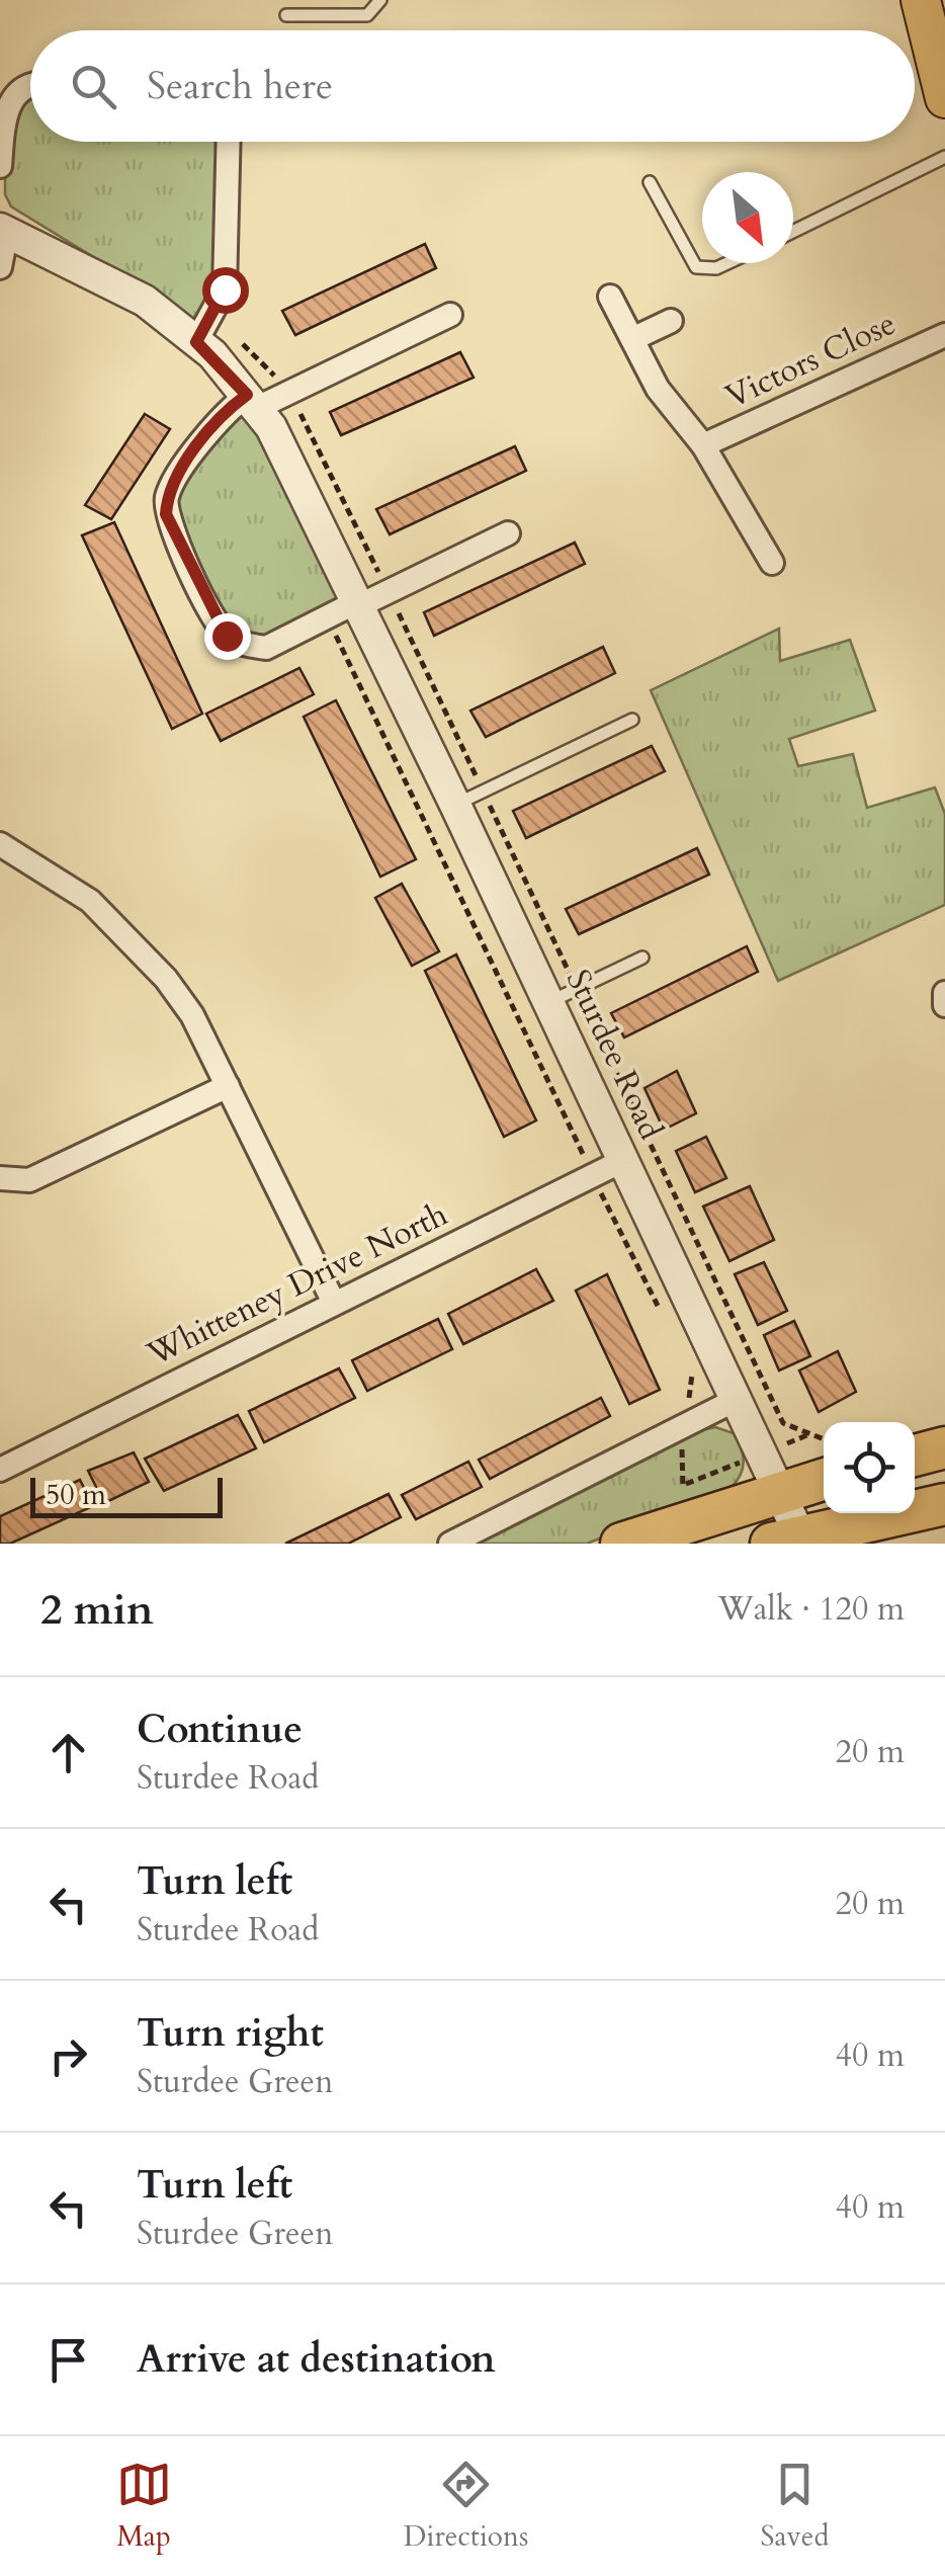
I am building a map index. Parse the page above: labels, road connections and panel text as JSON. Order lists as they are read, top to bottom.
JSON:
{
  "streets": {
    "street": ["Victors Close", "Sturdee Road", "Whitteney Drive North"]
  },
  "crossings": [
    ["Sturdee Road", "Whitteney Drive North"]
  ],
  "scale_bar": "50 m",
  "north": "bottom right",
  "page": {
    "search": "Search here",
    "scale": "50 m",
    "heading": ["2 min", "Walk · 120 m"],
    "list": [
      ["Continue", "Sturdee Road", "20 m"],
      ["Turn left", "Sturdee Road", "20 m"],
      ["Turn right", "Sturdee Green", "40 m"],
      ["Turn left", "Sturdee Green", "40 m"],
      "Arrive at destination"
    ],
    "nav": ["Map", "Directions", "Saved"]
  }
}
